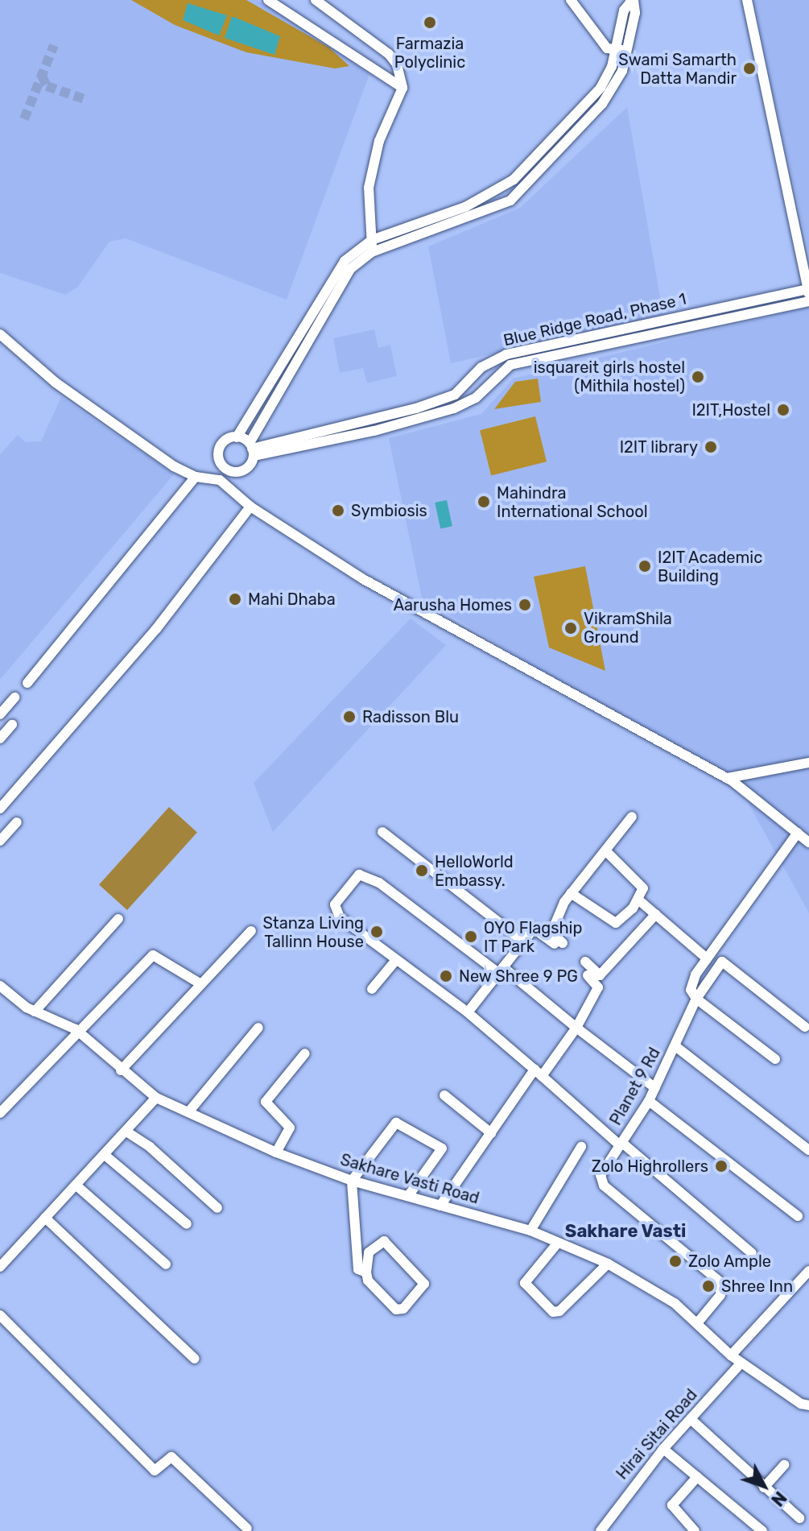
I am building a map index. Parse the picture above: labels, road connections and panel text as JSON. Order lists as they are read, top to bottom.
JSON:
{
  "streets": {
    "street": [
      "Blue Ridge Road, Phase 1",
      "Planet 9 Rd",
      "Sakhare Vasti Road",
      "Hirai Sitai Road"
    ]
  },
  "crossings": [
    ["Planet 9 Rd", "Sakhare Vasti Road"],
    ["Sakhare Vasti Road", "Hirai Sitai Road"]
  ],
  "districts": ["Sakhare Vasti"],
  "places": [
    "Farmazia Polyclinic",
    "Swami Samarth Datta Mandir",
    "isquareit girls hostel (Mithila hostel)",
    "I2IT,Hostel",
    "I2IT library",
    "Mahindra International School",
    "Symbiosis",
    "I2IT Academic Building",
    "Mahi Dhaba",
    "Aarusha Homes",
    "VikramShila Ground",
    "Radisson Blu",
    "HelloWorld Embassy.",
    "Stanza Living Tallinn House",
    "OYO Flagship IT Park",
    "New Shree 9 PG",
    "Zolo Highrollers",
    "Zolo Ample",
    "Shree Inn"
  ],
  "north": "bottom right"
}
